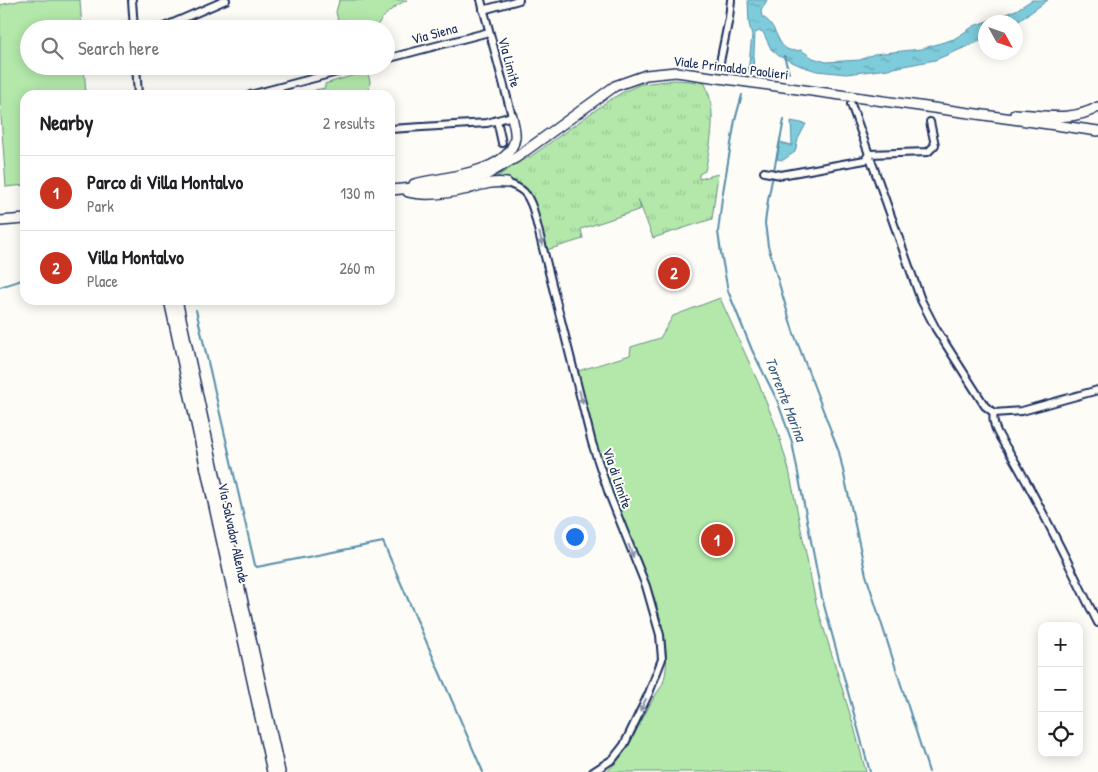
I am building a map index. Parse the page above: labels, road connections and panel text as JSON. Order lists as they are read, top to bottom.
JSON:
{
  "streets": {
    "main road": ["Viale Primaldo Paolieri", "Via Salvador Allende"],
    "street": ["Via Siena", "Via Limite", "Via di Limite"]
  },
  "crossings": [
    ["Via Siena", "Via Limite"]
  ],
  "one_way": ["Via di Limite"],
  "water": ["Torrente Marina"],
  "north": "bottom right",
  "page": {
    "search": "Search here",
    "heading": ["Nearby", "2 results"],
    "list": [
      {
        "mark": "1",
        "name": "Parco di Villa Montalvo",
        "note": "Park",
        "value": "130 m"
      },
      {
        "mark": "2",
        "name": "Villa Montalvo",
        "note": "Place",
        "value": "260 m"
      }
    ],
    "pins": ["2", "1"],
    "map_buttons": ["+", "−"]
  }
}
